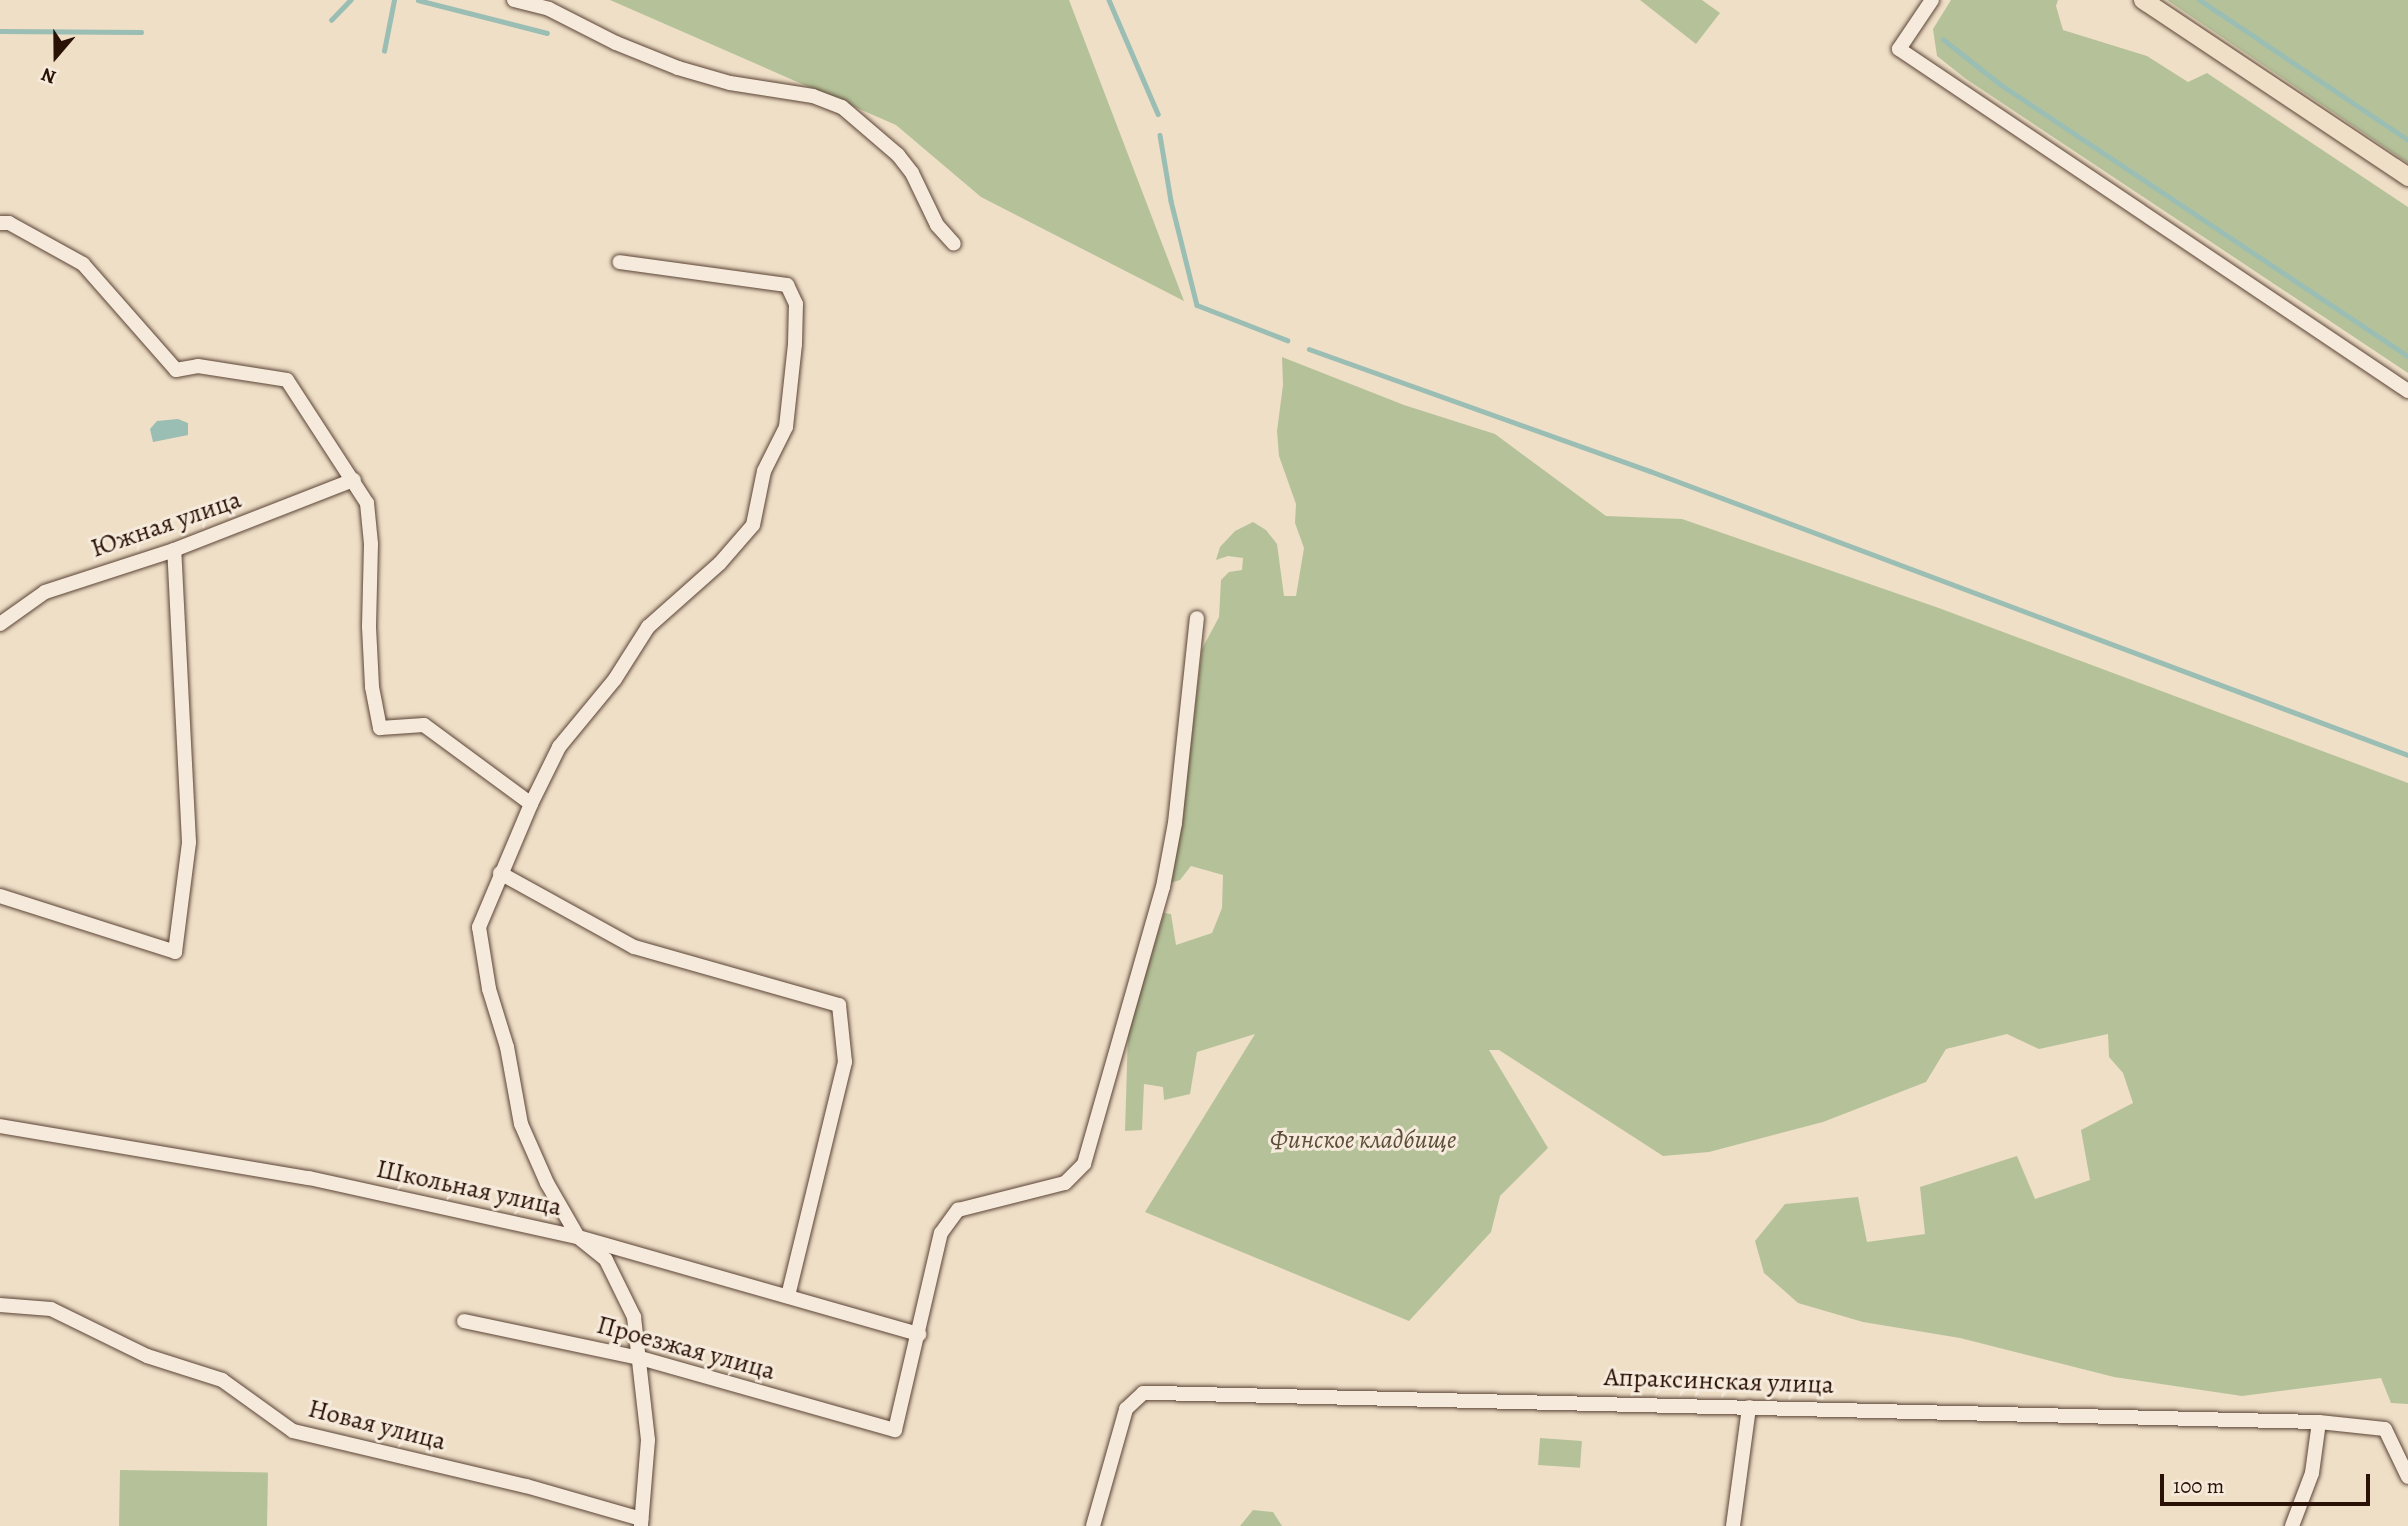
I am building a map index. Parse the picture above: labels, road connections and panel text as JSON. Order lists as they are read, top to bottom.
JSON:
{
  "streets": {
    "street": [
      "Южная улица",
      "Школьная улица",
      "Проезжая улица",
      "Апраксинская улица",
      "Новая улица"
    ]
  },
  "crossings": [
    ["Школьная улица", "Проезжая улица"]
  ],
  "parks": ["Финское кладбище"],
  "scale_bar": "100 m",
  "north": "bottom"
}
